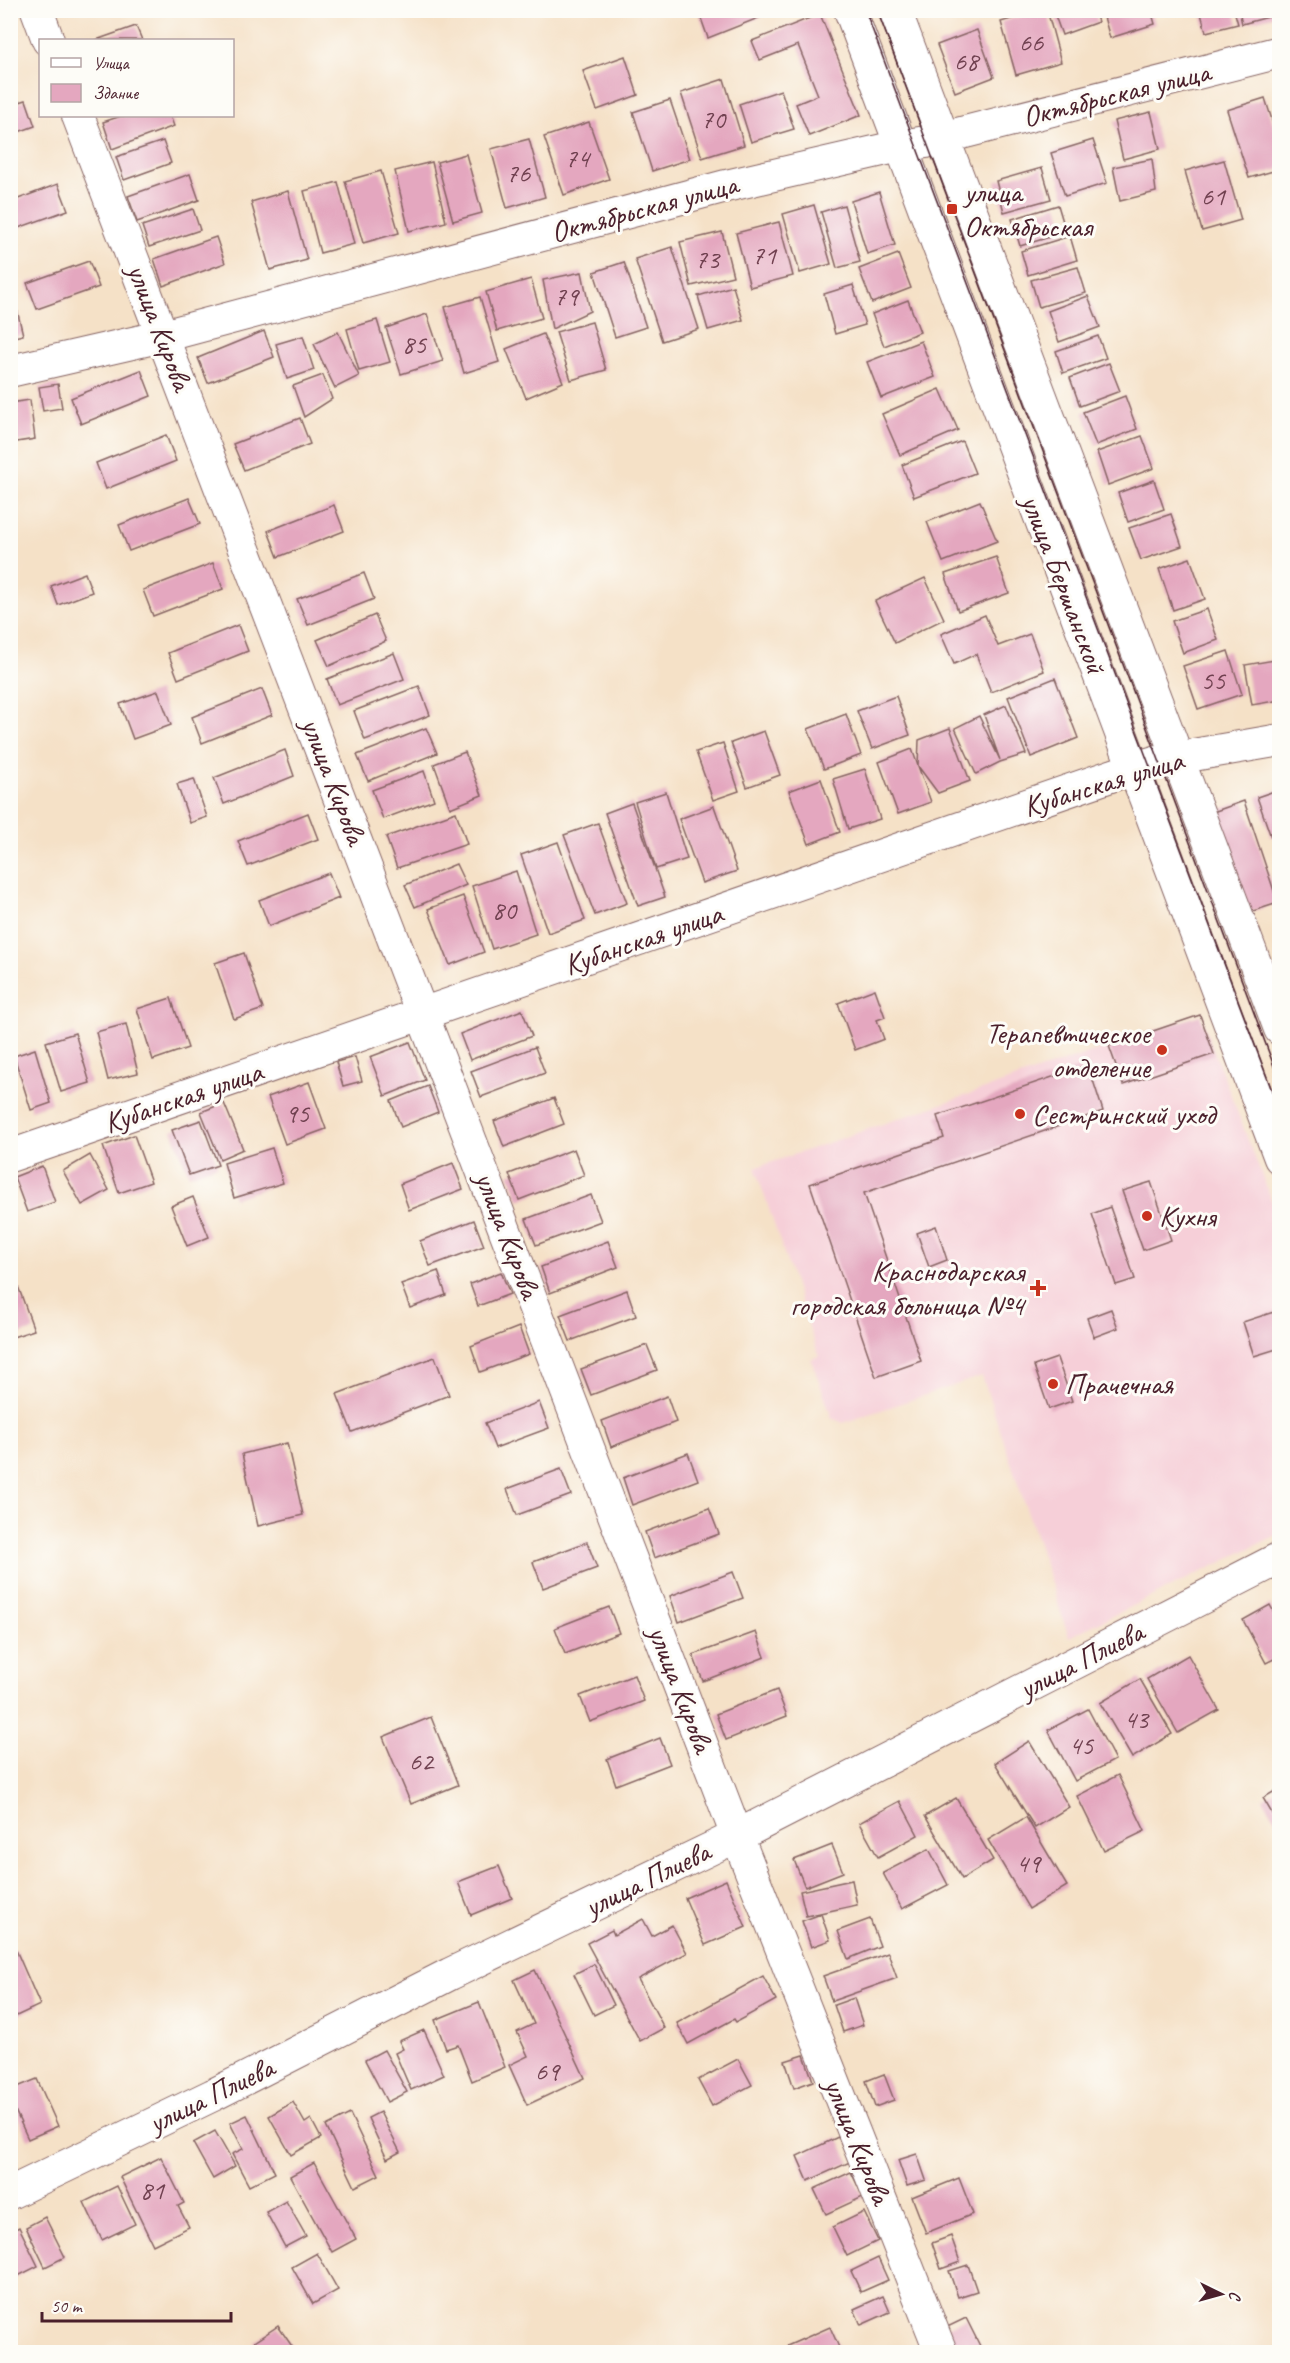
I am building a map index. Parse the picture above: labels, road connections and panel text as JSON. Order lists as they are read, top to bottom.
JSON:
{
  "streets": {
    "street": [
      "Октябрьская улица",
      "улица Кирова",
      "улица Бершанской",
      "Кубанская улица",
      "улица Плиева"
    ]
  },
  "crossings": [
    ["Октябрьская улица", "улица Кирова"],
    ["Октябрьская улица", "улица Бершанской"],
    ["улица Кирова", "Кубанская улица"],
    ["улица Кирова", "улица Плиева"],
    ["улица Бершанской", "Кубанская улица"]
  ],
  "places": {
    "transit": ["улица Октябрьская"],
    "other": [
      "Терапевтическое отделение",
      "Сестринский уход",
      "Кухня",
      "Прачечная"
    ],
    "health": ["Краснодарская городская больница №4"]
  },
  "house_numbers": [
    "66",
    "68",
    "70",
    "74",
    "76",
    "61",
    "71",
    "73",
    "79",
    "85",
    "55",
    "80",
    "95",
    "43",
    "45",
    "62",
    "49",
    "69",
    "81"
  ],
  "legend": ["Улица", "Здание"],
  "scale_bar": "50 m",
  "north": "right"
}
